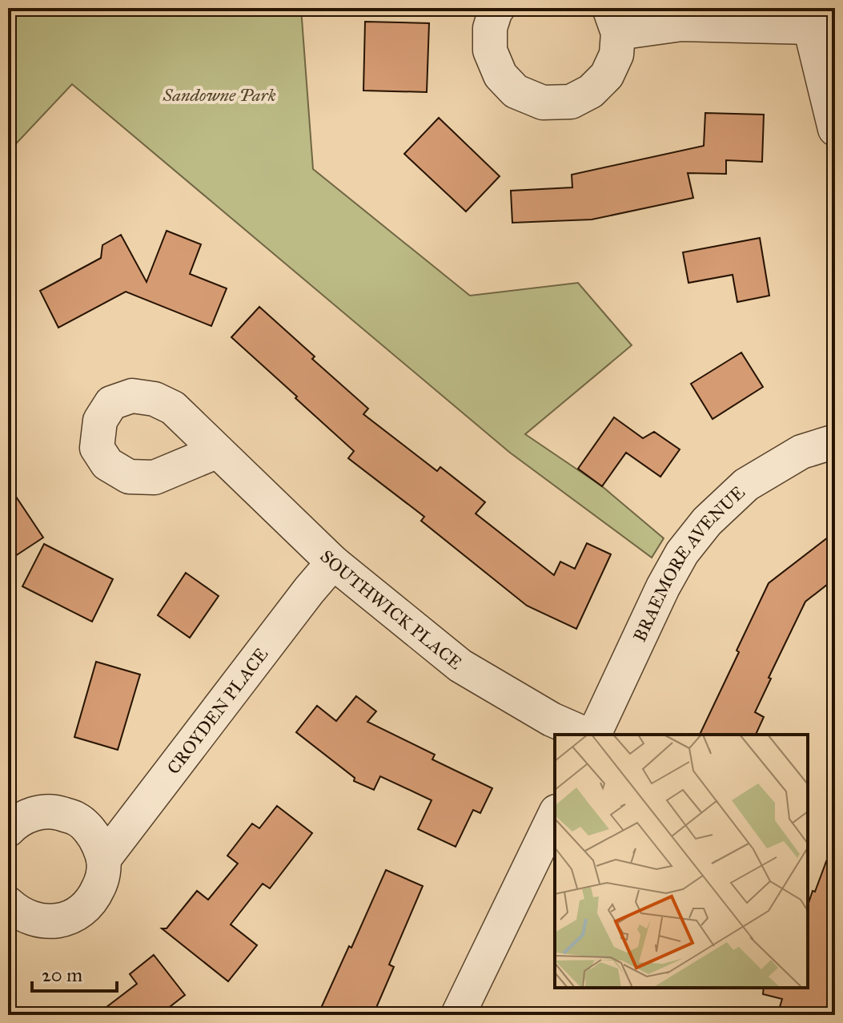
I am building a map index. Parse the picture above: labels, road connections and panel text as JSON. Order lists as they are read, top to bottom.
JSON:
{
  "streets": {
    "street": ["BRAEMORE AVENUE", "SOUTHWICK PLACE", "CROYDEN PLACE"]
  },
  "crossings": [
    ["SOUTHWICK PLACE", "CROYDEN PLACE"]
  ],
  "parks": ["Sandowne Park"],
  "scale_bar": "20 m"
}
